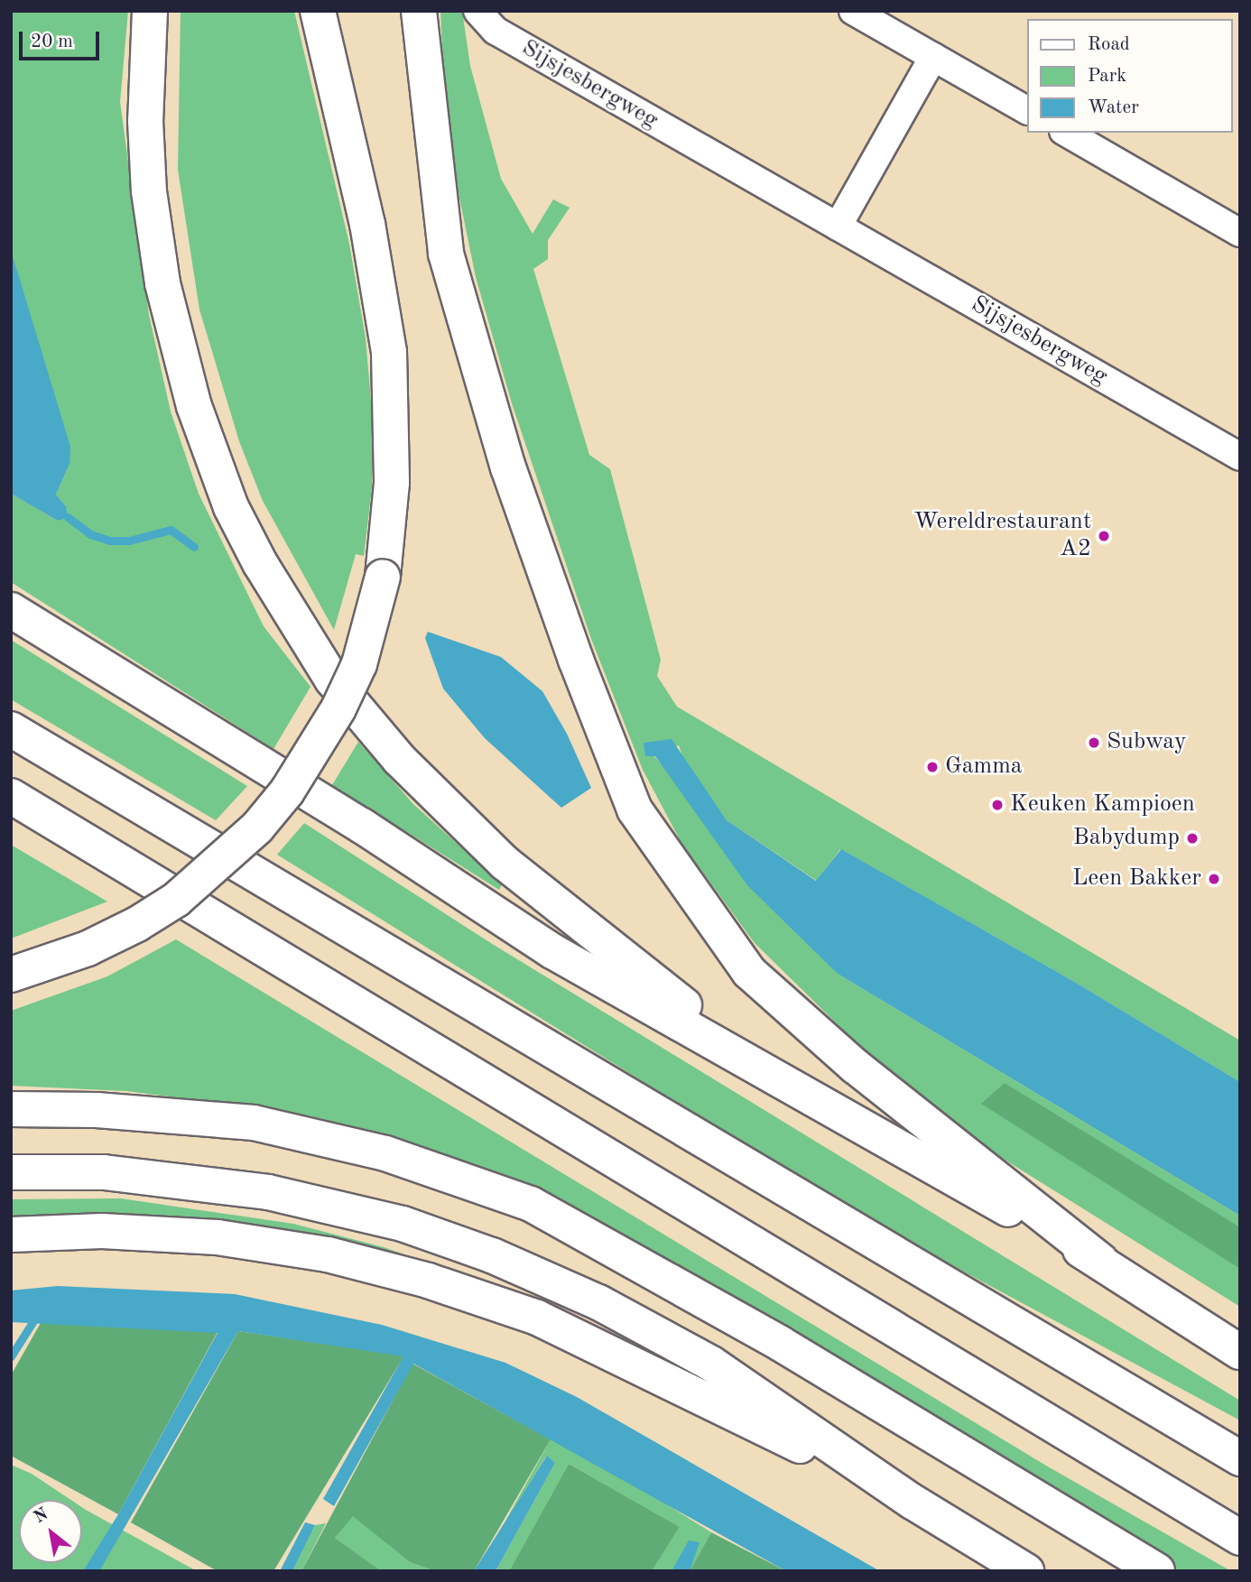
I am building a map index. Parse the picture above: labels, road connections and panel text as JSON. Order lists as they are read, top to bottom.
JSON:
{
  "streets": {
    "street": ["Sijsjesbergweg"]
  },
  "places": [
    "Wereldrestaurant A2",
    "Subway",
    "Gamma",
    "Keuken Kampioen",
    "Babydump",
    "Leen Bakker"
  ],
  "legend": ["Road", "Park", "Water"],
  "scale_bar": "20 m",
  "north": "top left"
}
